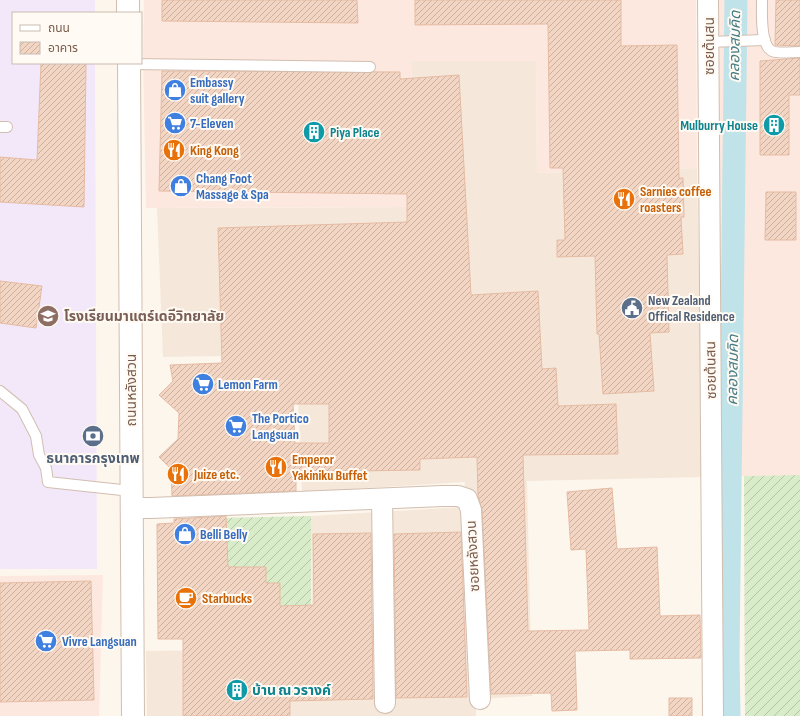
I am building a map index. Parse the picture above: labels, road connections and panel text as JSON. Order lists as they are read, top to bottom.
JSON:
{
  "streets": {
    "street": ["ซอยต้นสน", "ถนนหลังสวน", "ซอยหลังสวน"]
  },
  "crossings": [
    ["ถนนหลังสวน", "ซอยหลังสวน"]
  ],
  "water": ["คลองสมคิด"],
  "places": {
    "shop": ["Embassy suit gallery", "Chang Foot Massage & Spa", "Belli Belly"],
    "supermarket": [
      "7-Eleven",
      "Lemon Farm",
      "The Portico Langsuan",
      "Vivre Langsuan"
    ],
    "building": ["Mulburry House", "Piya Place", "บ้าน ณ วรางค์"],
    "restaurant": [
      "King Kong",
      "Sarnies coffee roasters",
      "Emperor Yakiniku Buffet",
      "Juize etc."
    ],
    "public building": ["New Zealand Offical Residence"],
    "school or university": ["โรงเรียนมาแตร์เดอีวิทยาลัย"],
    "bank": ["ธนาคารกรุงเทพ"],
    "cafe": ["Starbucks"]
  },
  "legend": ["ถนน", "อาคาร"]
}
